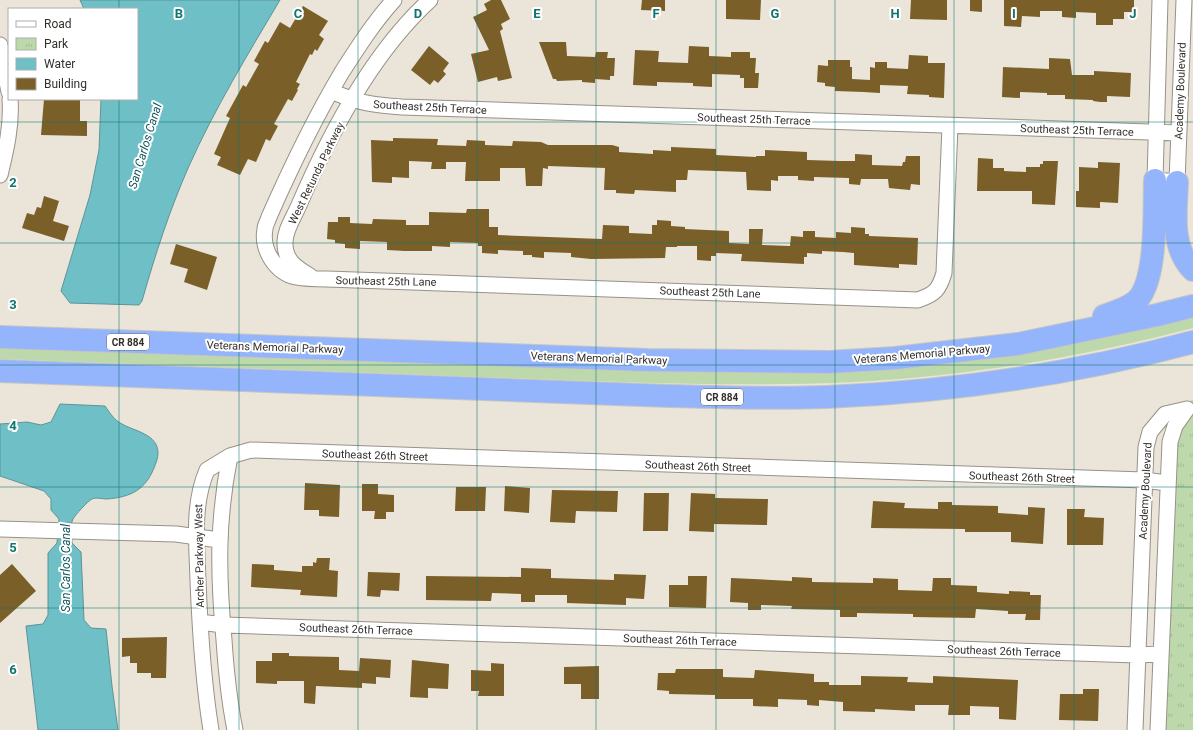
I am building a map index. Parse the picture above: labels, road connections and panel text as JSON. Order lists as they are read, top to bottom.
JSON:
{
  "streets": {
    "highway": ["CR 884", "Veterans Memorial Parkway"],
    "street": [
      "Academy Boulevard",
      "Southeast 25th Terrace",
      "West Retunda Parkway",
      "Southeast 25th Lane",
      "Southeast 26th Street",
      "Archer Parkway West",
      "Southeast 26th Terrace"
    ]
  },
  "crossings": [
    ["Academy Boulevard", "Southeast 25th Terrace"],
    ["Academy Boulevard", "Southeast 26th Street"],
    ["Academy Boulevard", "Southeast 26th Terrace"],
    ["Southeast 25th Terrace", "West Retunda Parkway"],
    ["Southeast 25th Terrace", "Southeast 25th Lane"],
    ["West Retunda Parkway", "Southeast 25th Lane"],
    ["Southeast 26th Street", "Archer Parkway West"],
    ["Archer Parkway West", "Southeast 26th Terrace"]
  ],
  "water": ["San Carlos Canal"],
  "legend": [
    "Road",
    "Park",
    "Water",
    "Building"
  ],
  "grid": {
    "columns": [
      "B",
      "C",
      "D",
      "E",
      "F",
      "G",
      "H",
      "I",
      "J"
    ],
    "rows": [
      "2",
      "3",
      "4",
      "5",
      "6"
    ]
  }
}
